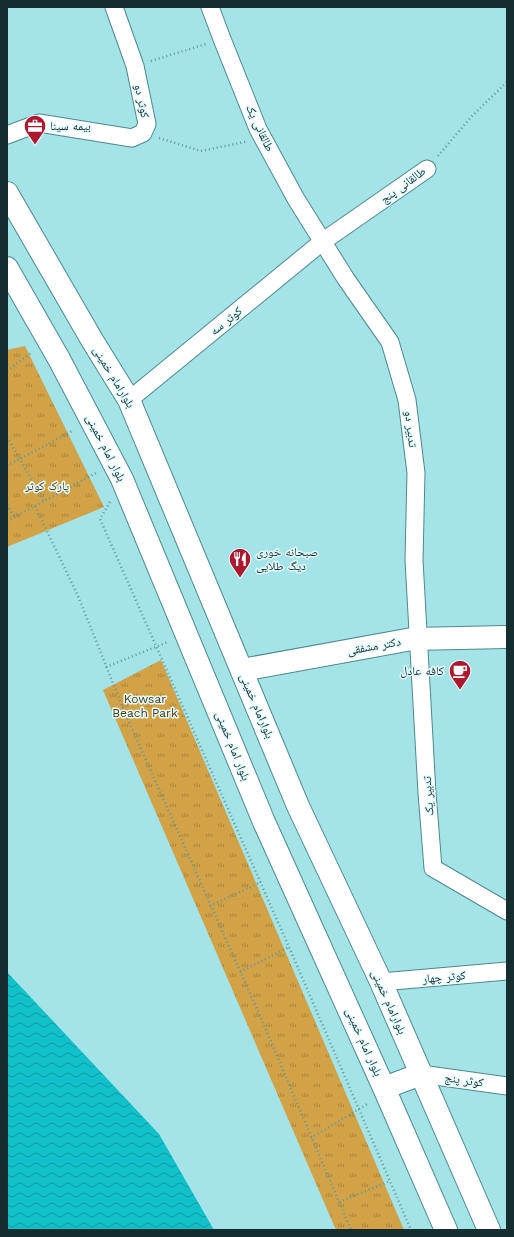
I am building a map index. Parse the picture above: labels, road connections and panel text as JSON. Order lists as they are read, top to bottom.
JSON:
{
  "streets": {
    "main road": ["بلوارامام خمینی", "بلوار امام خمینی", "دکتر مشفقی"],
    "street": [
      "کوثر دو",
      "طالقانی یک",
      "طالقانی پنج",
      "کوثر سه",
      "تدبیر دو",
      "تدبیر یک",
      "کوثر چهار",
      "کوثر پنج"
    ]
  },
  "crossings": [
    ["طالقانی یک", "طالقانی پنج"],
    ["طالقانی یک", "کوثر سه"],
    ["طالقانی یک", "تدبیر دو"],
    ["طالقانی پنج", "کوثر سه"],
    ["طالقانی پنج", "تدبیر دو"],
    ["کوثر سه", "بلوارامام خمینی"],
    ["کوثر سه", "تدبیر دو"],
    ["بلوارامام خمینی", "دکتر مشفقی"],
    ["بلوارامام خمینی", "کوثر چهار"],
    ["بلوارامام خمینی", "کوثر پنج"],
    ["تدبیر دو", "دکتر مشفقی"],
    ["تدبیر دو", "تدبیر یک"],
    ["دکتر مشفقی", "تدبیر یک"]
  ],
  "parks": ["پارک کوثر", "Kowsar Beach Park"],
  "places": {
    "office": ["بیمه سینا"],
    "restaurant": ["صبحانه خوری دیگ طلایی"],
    "cafe": ["کافه عادل"]
  }
}
